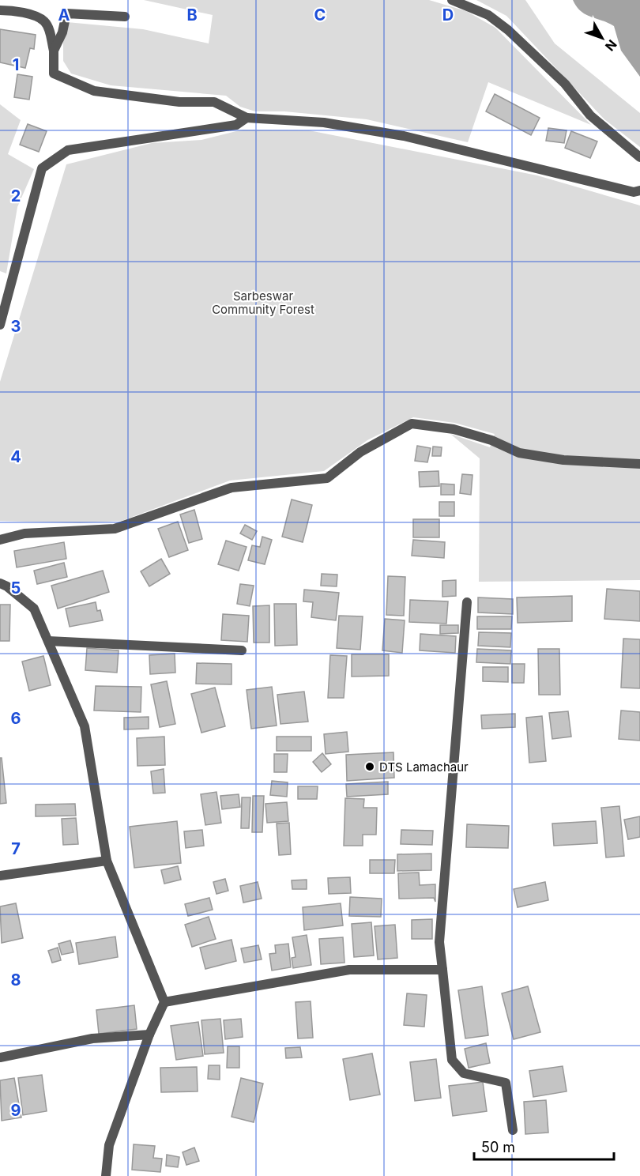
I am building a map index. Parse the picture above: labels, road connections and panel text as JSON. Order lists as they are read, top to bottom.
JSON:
{
  "parks": ["Sarbeswar Community Forest"],
  "places": ["DTS Lamachaur"],
  "scale_bar": "50 m",
  "north": "bottom right",
  "grid": {
    "columns": [
      "A",
      "B",
      "C",
      "D"
    ],
    "rows": [
      "1",
      "2",
      "3",
      "4",
      "5",
      "6",
      "7",
      "8",
      "9"
    ]
  }
}
